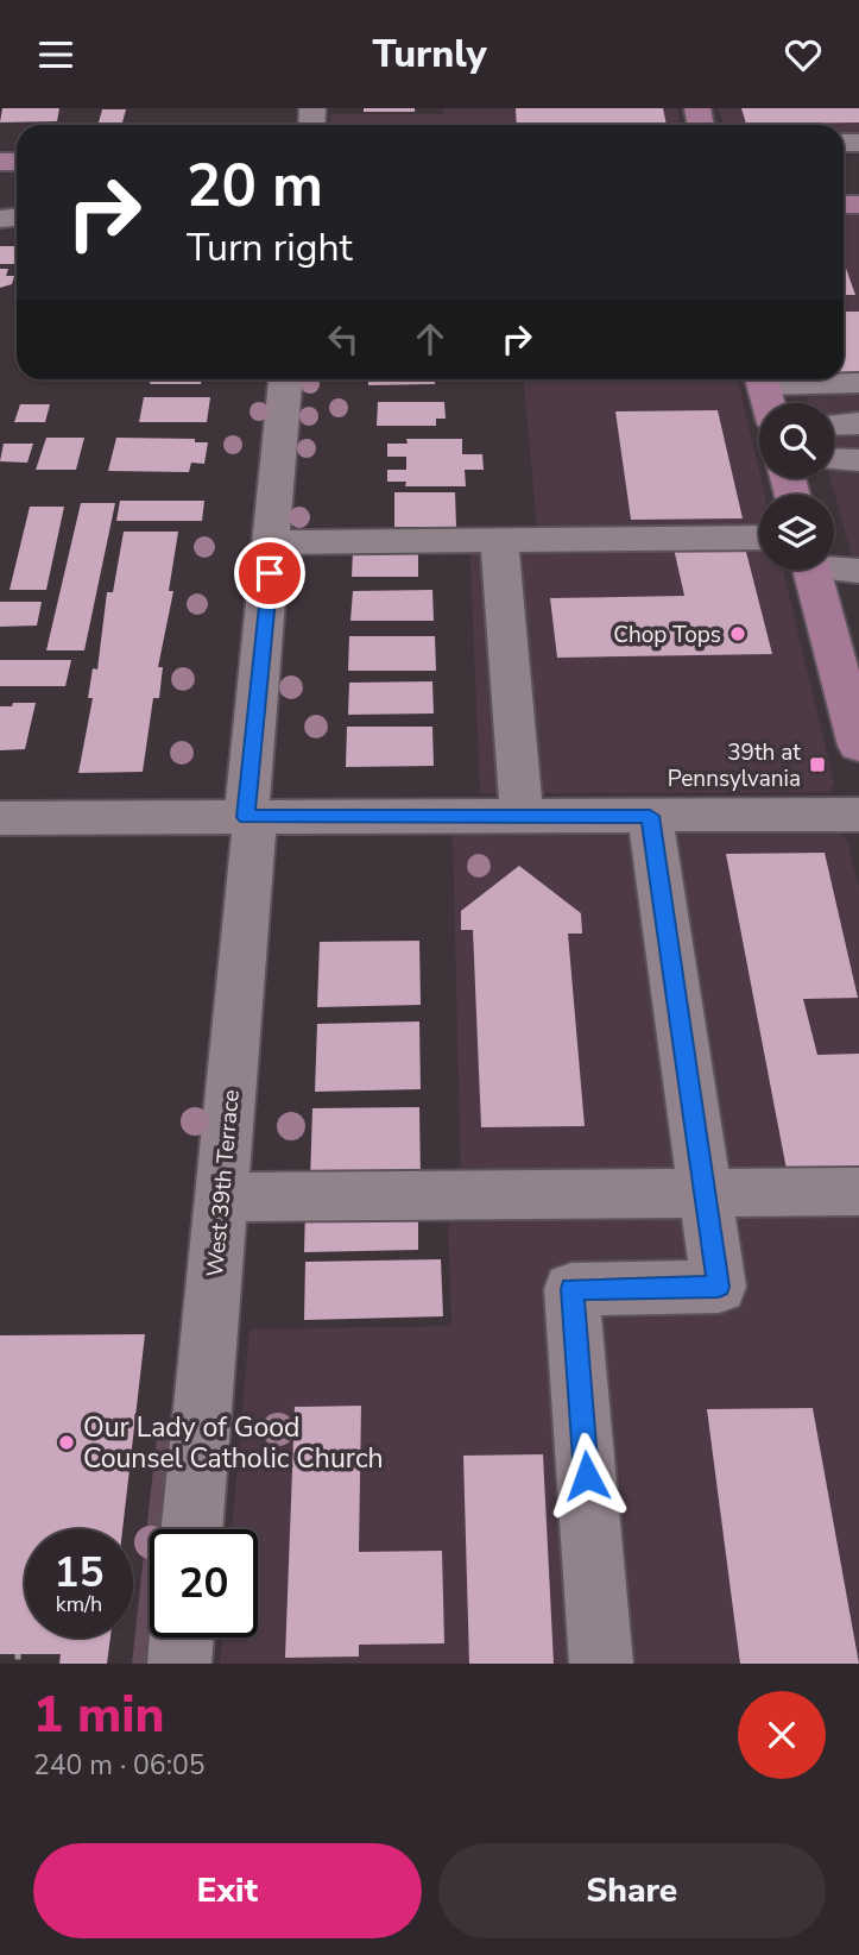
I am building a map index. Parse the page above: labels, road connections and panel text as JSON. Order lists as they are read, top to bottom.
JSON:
{
  "streets": {
    "street": ["West 39th Terrace"]
  },
  "places": {
    "other": ["Chop Tops", "Our Lady of Good Counsel Catholic Church"],
    "transit": ["39th at Pennsylvania"]
  },
  "page": {
    "header": "Turnly",
    "turn": ["20 m", "Turn right"],
    "speed": "15 km/h",
    "limit": "20",
    "heading": ["1 min", "240 m · 06:05"],
    "buttons": ["Exit", "Share"]
  }
}
